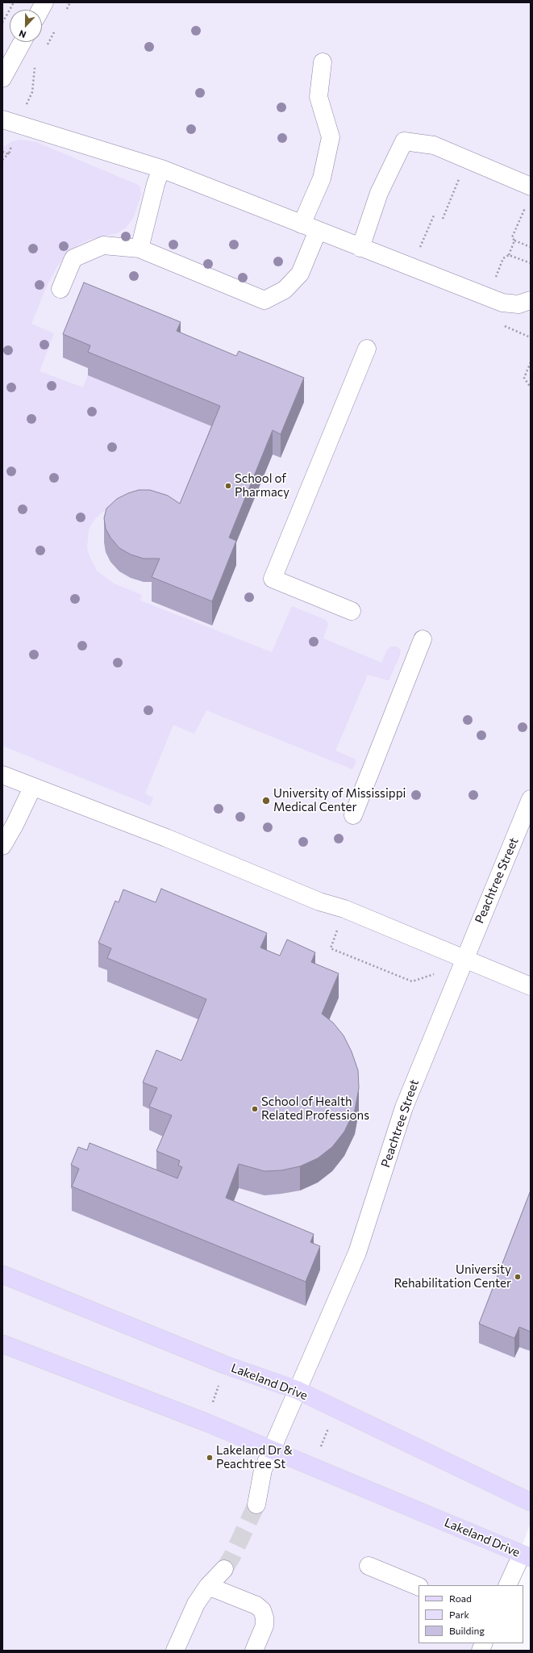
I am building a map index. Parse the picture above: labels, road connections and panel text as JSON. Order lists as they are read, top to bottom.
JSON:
{
  "streets": {
    "main road": ["Lakeland Drive"],
    "street": ["Peachtree Street"]
  },
  "crossings": [
    ["Peachtree Street", "Lakeland Drive"]
  ],
  "places": [
    "School of Pharmacy",
    "University of Mississippi Medical Center",
    "School of Health Related Professions",
    "University Rehabilitation Center",
    "Lakeland Dr & Peachtree St"
  ],
  "legend": ["Road", "Park", "Building"],
  "north": "bottom"
}
